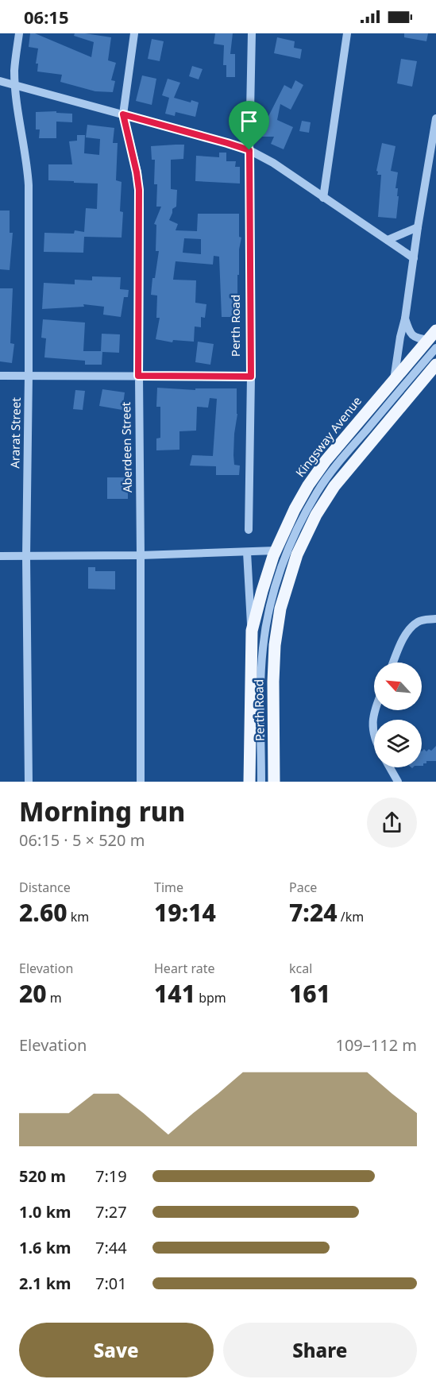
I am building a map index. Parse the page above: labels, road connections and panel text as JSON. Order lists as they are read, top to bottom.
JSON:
{
  "streets": {
    "main road": ["Perth Road", "Kingsway Avenue"],
    "street": ["Ararat Street", "Aberdeen Street"]
  },
  "crossings": [
    ["Perth Road", "Kingsway Avenue"]
  ],
  "north": "top left",
  "page": {
    "status": "06:15",
    "heading": ["Morning run", "06:15 · 5 × 520 m"],
    "stats": [
      ["Distance", "2.60 km"],
      ["Time", "19:14"],
      ["Pace", "7:24 /km"],
      ["Elevation", "20 m"],
      ["Heart rate", "141 bpm"],
      ["kcal", "161"]
    ],
    "chart": ["Elevation", "109–112 m"],
    "list": [
      {
        "name": "520 m",
        "note": "7:19"
      },
      {
        "name": "1.0 km",
        "note": "7:27"
      },
      {
        "name": "1.6 km",
        "note": "7:44"
      },
      {
        "name": "2.1 km",
        "note": "7:01"
      }
    ],
    "buttons": ["Save", "Share"]
  }
}
